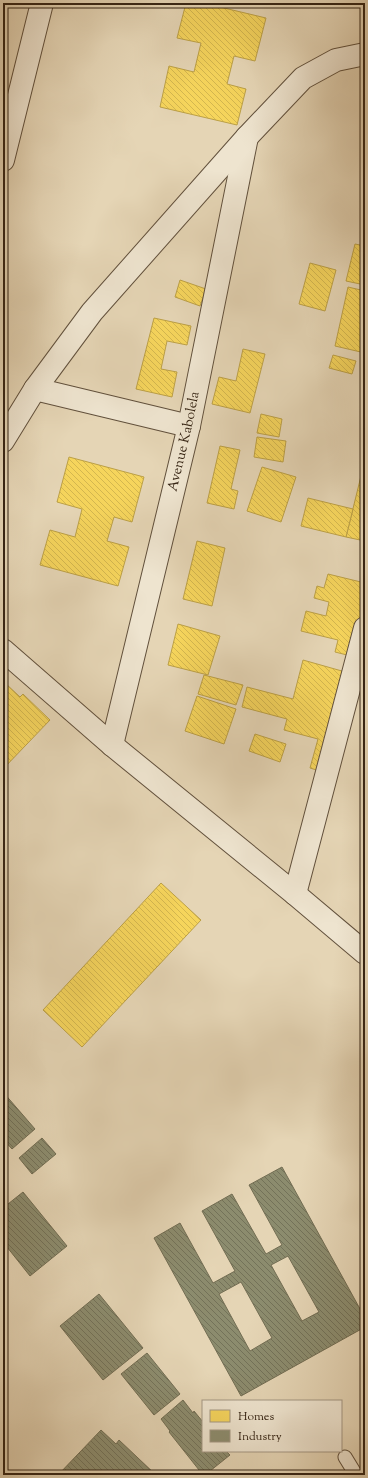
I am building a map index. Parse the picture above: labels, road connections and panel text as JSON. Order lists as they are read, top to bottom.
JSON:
{
  "streets": {
    "street": ["Avenue Kabolela"]
  },
  "legend": ["Homes", "Industry"]
}
